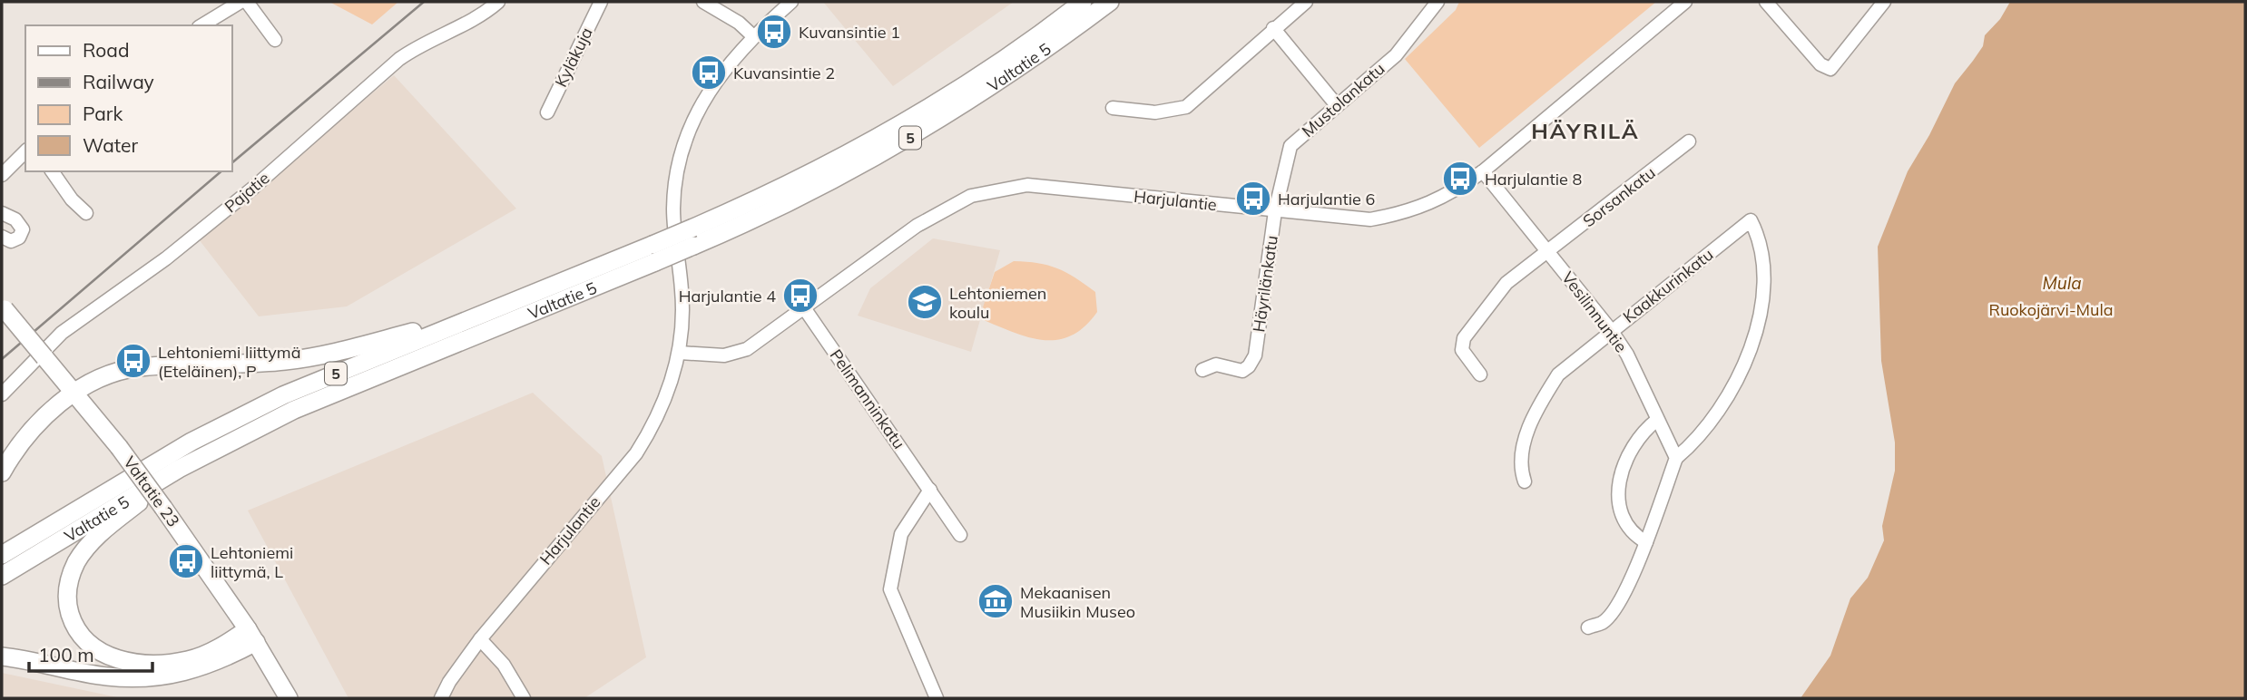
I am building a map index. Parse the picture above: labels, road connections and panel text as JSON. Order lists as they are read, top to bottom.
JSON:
{
  "streets": {
    "highway": ["Valtatie 5", "5", "Valtatie 23"],
    "street": [
      "Kyläkuja",
      "Mustolankatu",
      "Pajatie",
      "Sorsankatu",
      "Harjulantie",
      "Häyrilänkatu",
      "Kaakkurinkatu",
      "Vesilinnuntie",
      "Pelimanninkatu"
    ]
  },
  "crossings": [
    ["Mustolankatu", "Harjulantie"],
    ["Mustolankatu", "Häyrilänkatu"],
    ["Sorsankatu", "Vesilinnuntie"],
    ["Harjulantie", "Häyrilänkatu"],
    ["Harjulantie", "Vesilinnuntie"],
    ["Harjulantie", "Pelimanninkatu"],
    ["Kaakkurinkatu", "Vesilinnuntie"]
  ],
  "districts": ["HÄYRILÄ"],
  "water": ["Mula"],
  "parks": ["Ruokojärvi-Mula"],
  "places": {
    "bus stop": [
      "Kuvansintie 1",
      "Kuvansintie 2",
      "Harjulantie 8",
      "Harjulantie 6",
      "Harjulantie 4",
      "Lehtoniemi liittymä (Eteläinen), P",
      "Lehtoniemi liittymä, L"
    ],
    "school or university": ["Lehtoniemen koulu"],
    "museum": ["Mekaanisen Musiikin Museo"]
  },
  "legend": [
    "Road",
    "Railway",
    "Park",
    "Water"
  ],
  "scale_bar": "100 m"
}
